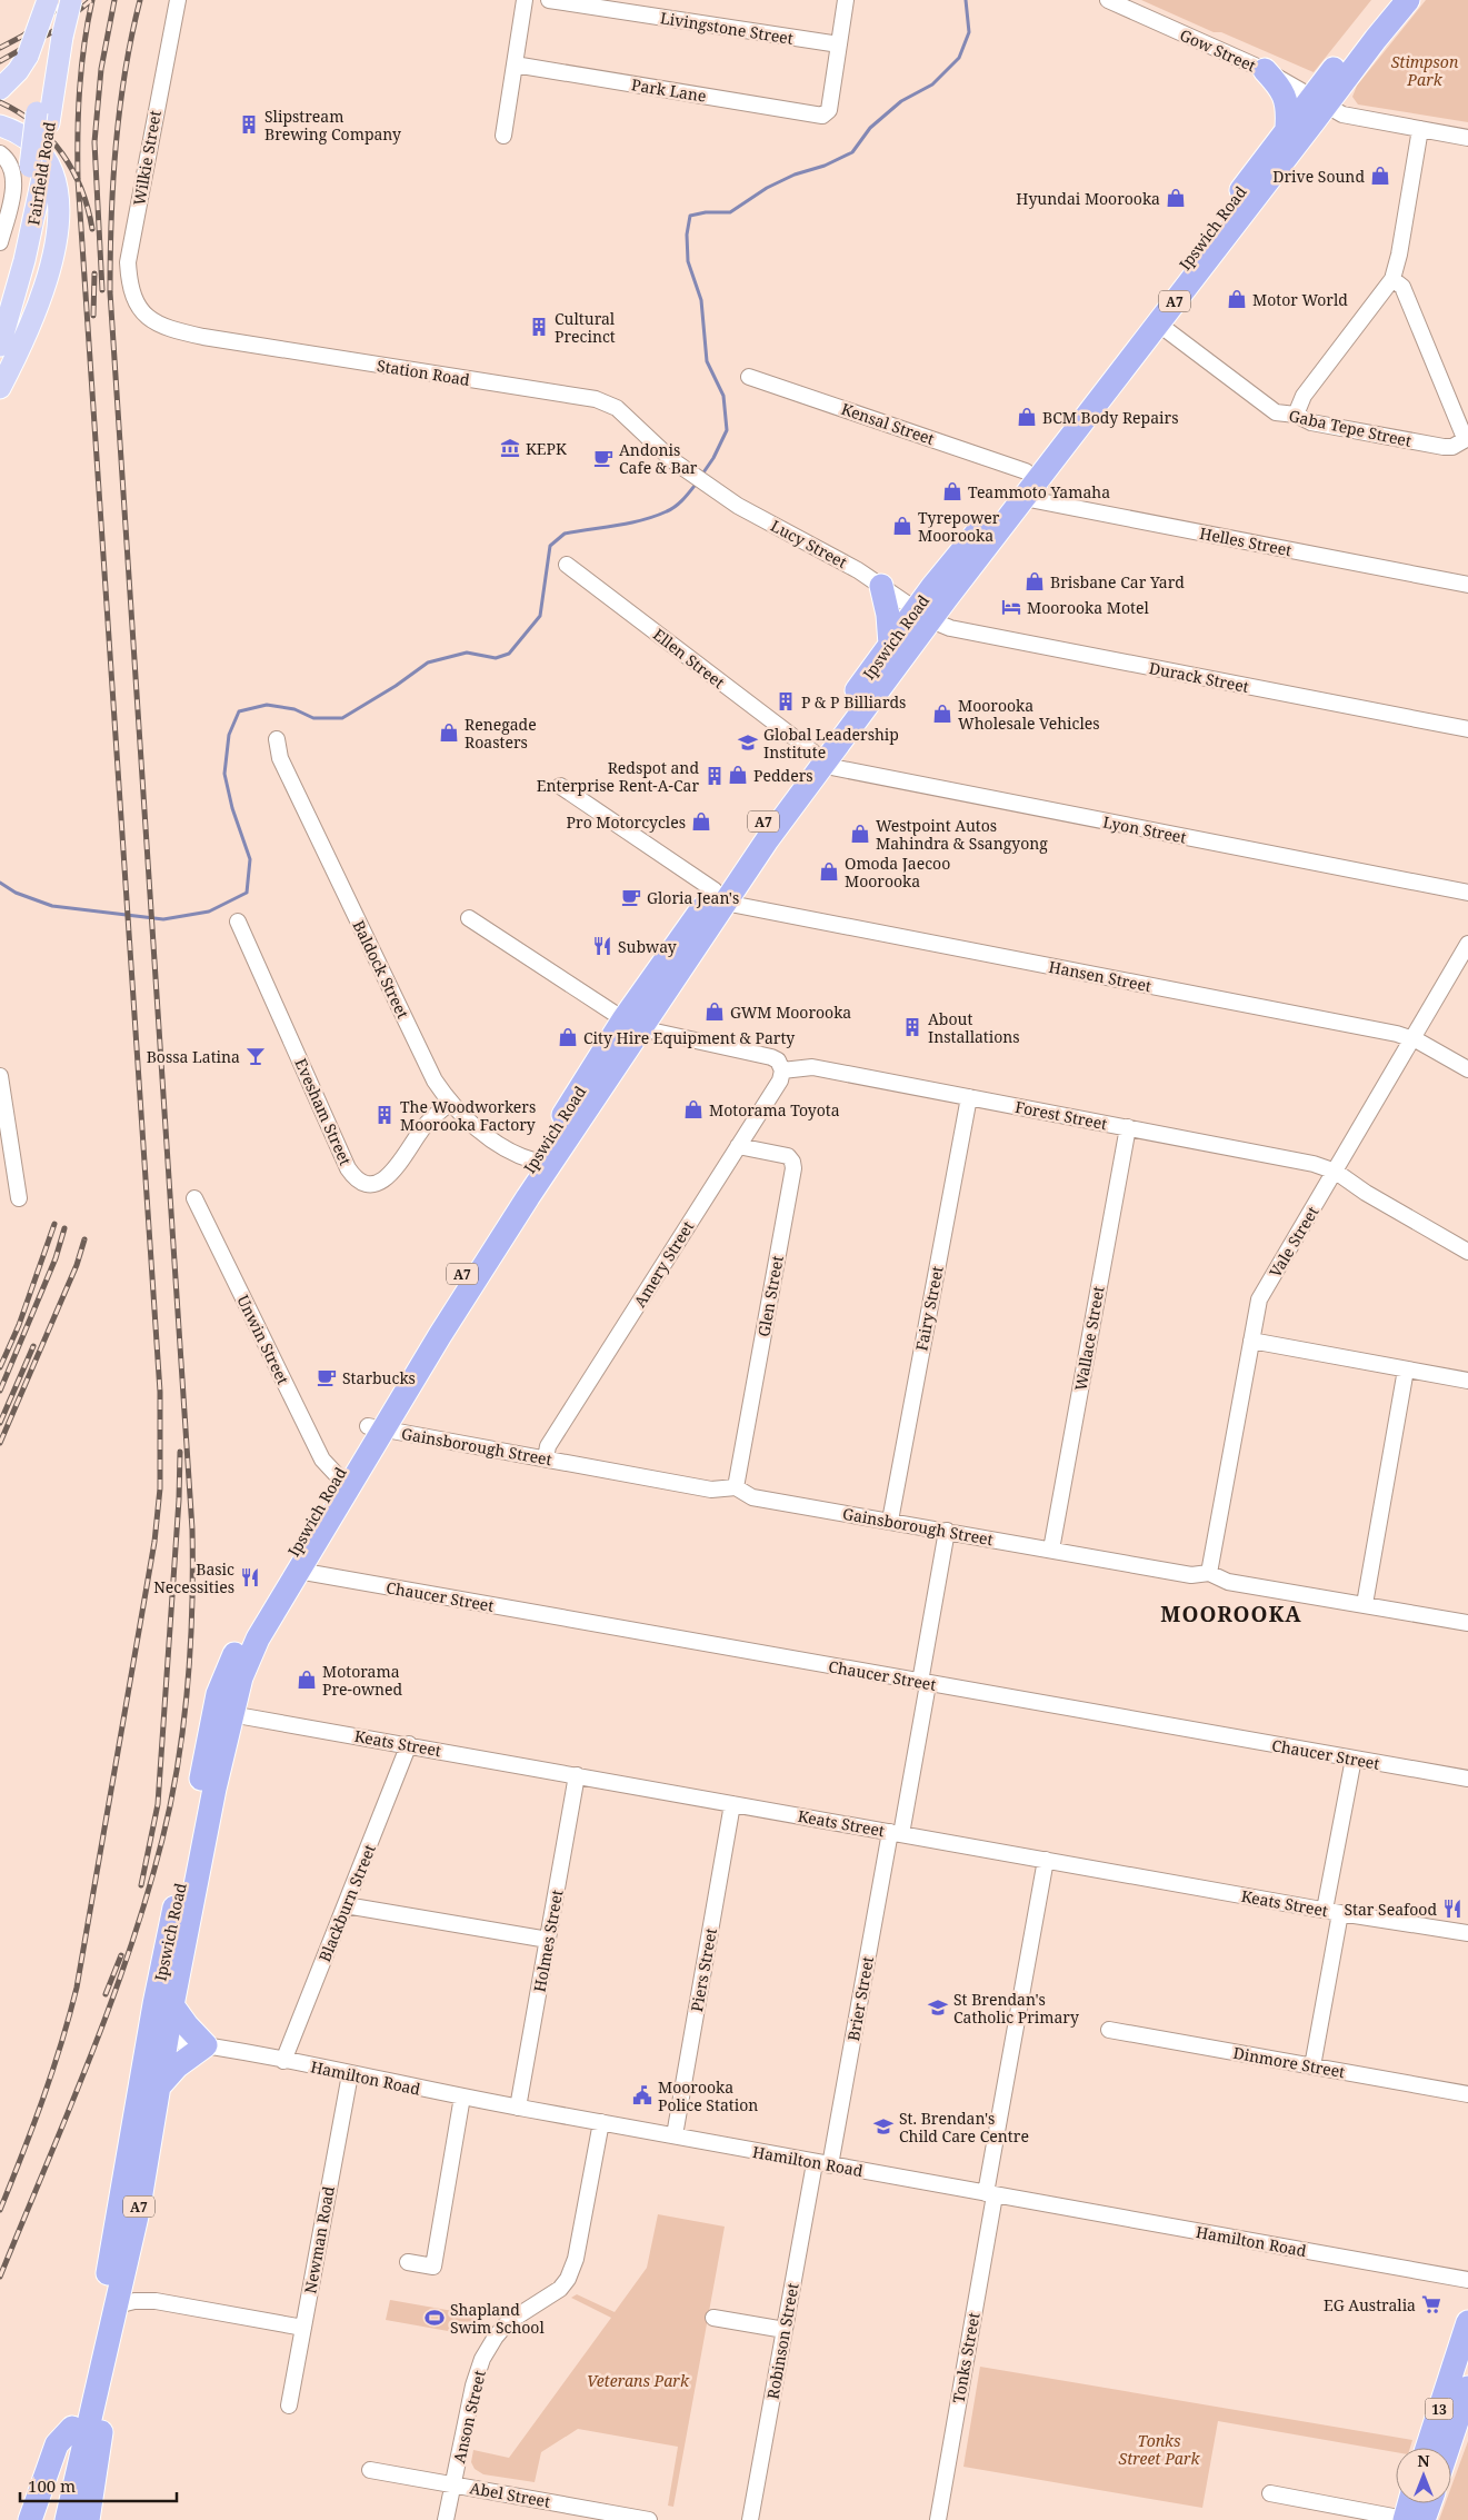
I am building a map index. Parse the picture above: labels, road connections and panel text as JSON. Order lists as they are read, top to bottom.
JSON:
{
  "streets": {
    "highway": ["Ipswich Road", "A7", "13"],
    "main road": ["Fairfield Road"],
    "street": [
      "Livingstone Street",
      "Gow Street",
      "Park Lane",
      "Wilkie Street",
      "Station Road",
      "Kensal Street",
      "Gaba Tepe Street",
      "Helles Street",
      "Lucy Street",
      "Ellen Street",
      "Durack Street",
      "Lyon Street",
      "Baldock Street",
      "Hansen Street",
      "Evesham Street",
      "Forest Street",
      "Vale Street",
      "Amery Street",
      "Glen Street",
      "Fairy Street",
      "Wallace Street",
      "Unwin Street",
      "Gainsborough Street",
      "Chaucer Street",
      "Keats Street",
      "Blackburn Street",
      "Holmes Street",
      "Piers Street",
      "Brier Street",
      "Dinmore Street",
      "Hamilton Road",
      "Newman Road",
      "Robinson Street",
      "Tonks Street",
      "Anson Street",
      "Abel Street"
    ]
  },
  "crossings": [
    ["Livingstone Street", "Park Lane"],
    ["Gow Street", "Ipswich Road"],
    ["Wilkie Street", "Station Road"],
    ["Ipswich Road", "A7"],
    ["Ipswich Road", "Kensal Street"],
    ["Ipswich Road", "Gaba Tepe Street"],
    ["Ipswich Road", "Helles Street"],
    ["Ipswich Road", "Lucy Street"],
    ["Ipswich Road", "Ellen Street"],
    ["Ipswich Road", "Durack Street"],
    ["Ipswich Road", "Lyon Street"],
    ["Ipswich Road", "Baldock Street"],
    ["Ipswich Road", "Hansen Street"],
    ["Ipswich Road", "Unwin Street"],
    ["Ipswich Road", "Gainsborough Street"],
    ["Ipswich Road", "Chaucer Street"],
    ["Ipswich Road", "Keats Street"],
    ["Ipswich Road", "Hamilton Road"],
    ["Station Road", "Lucy Street"],
    ["Lucy Street", "Durack Street"],
    ["Ellen Street", "Lyon Street"],
    ["Baldock Street", "Evesham Street"],
    ["Hansen Street", "Vale Street"],
    ["Forest Street", "Vale Street"],
    ["Forest Street", "Amery Street"],
    ["Forest Street", "Fairy Street"],
    ["Forest Street", "Wallace Street"],
    ["Vale Street", "Gainsborough Street"],
    ["Amery Street", "Glen Street"],
    ["Amery Street", "Gainsborough Street"],
    ["Glen Street", "Gainsborough Street"],
    ["Fairy Street", "Gainsborough Street"],
    ["Wallace Street", "Gainsborough Street"],
    ["Gainsborough Street", "Brier Street"],
    ["Chaucer Street", "Brier Street"],
    ["Keats Street", "Blackburn Street"],
    ["Keats Street", "Holmes Street"],
    ["Keats Street", "Piers Street"],
    ["Keats Street", "Brier Street"],
    ["Keats Street", "Tonks Street"],
    ["Blackburn Street", "Hamilton Road"],
    ["Holmes Street", "Hamilton Road"],
    ["Piers Street", "Hamilton Road"],
    ["Brier Street", "Hamilton Road"],
    ["Brier Street", "Robinson Street"],
    ["Hamilton Road", "Newman Road"],
    ["Hamilton Road", "Robinson Street"],
    ["Hamilton Road", "Tonks Street"],
    ["Hamilton Road", "Anson Street"],
    ["Anson Street", "Abel Street"]
  ],
  "districts": ["MOOROOKA"],
  "parks": ["Stimpson Park", "Veterans Park", "Tonks Street Park"],
  "places": {
    "building": [
      "Slipstream Brewing Company",
      "Cultural Precinct",
      "P & P Billiards",
      "Redspot and Enterprise Rent-A-Car",
      "About Installations",
      "The Woodworkers Moorooka Factory"
    ],
    "shop": [
      "Drive Sound",
      "Hyundai Moorooka",
      "Motor World",
      "BCM Body Repairs",
      "Teammoto Yamaha",
      "Tyrepower Moorooka",
      "Brisbane Car Yard",
      "Moorooka Wholesale Vehicles",
      "Renegade Roasters",
      "Pedders",
      "Pro Motorcycles",
      "Westpoint Autos Mahindra & Ssangyong",
      "Omoda Jaecoo Moorooka",
      "GWM Moorooka",
      "City Hire Equipment & Party",
      "Motorama Toyota",
      "Motorama Pre-owned"
    ],
    "museum": ["KEPK"],
    "cafe": ["Andonis Cafe & Bar", "Gloria Jean's", "Starbucks"],
    "hotel": ["Moorooka Motel"],
    "school or university": ["Global Leadership Institute", "St Brendan's Catholic Primary", "St. Brendan's Child Care Centre"],
    "restaurant": ["Subway", "Basic Necessities", "Star Seafood"],
    "bar": ["Bossa Latina"],
    "public building": ["Moorooka Police Station"],
    "supermarket": ["EG Australia"],
    "sports": ["Shapland Swim School"]
  },
  "scale_bar": "100 m",
  "north": "top"
}
